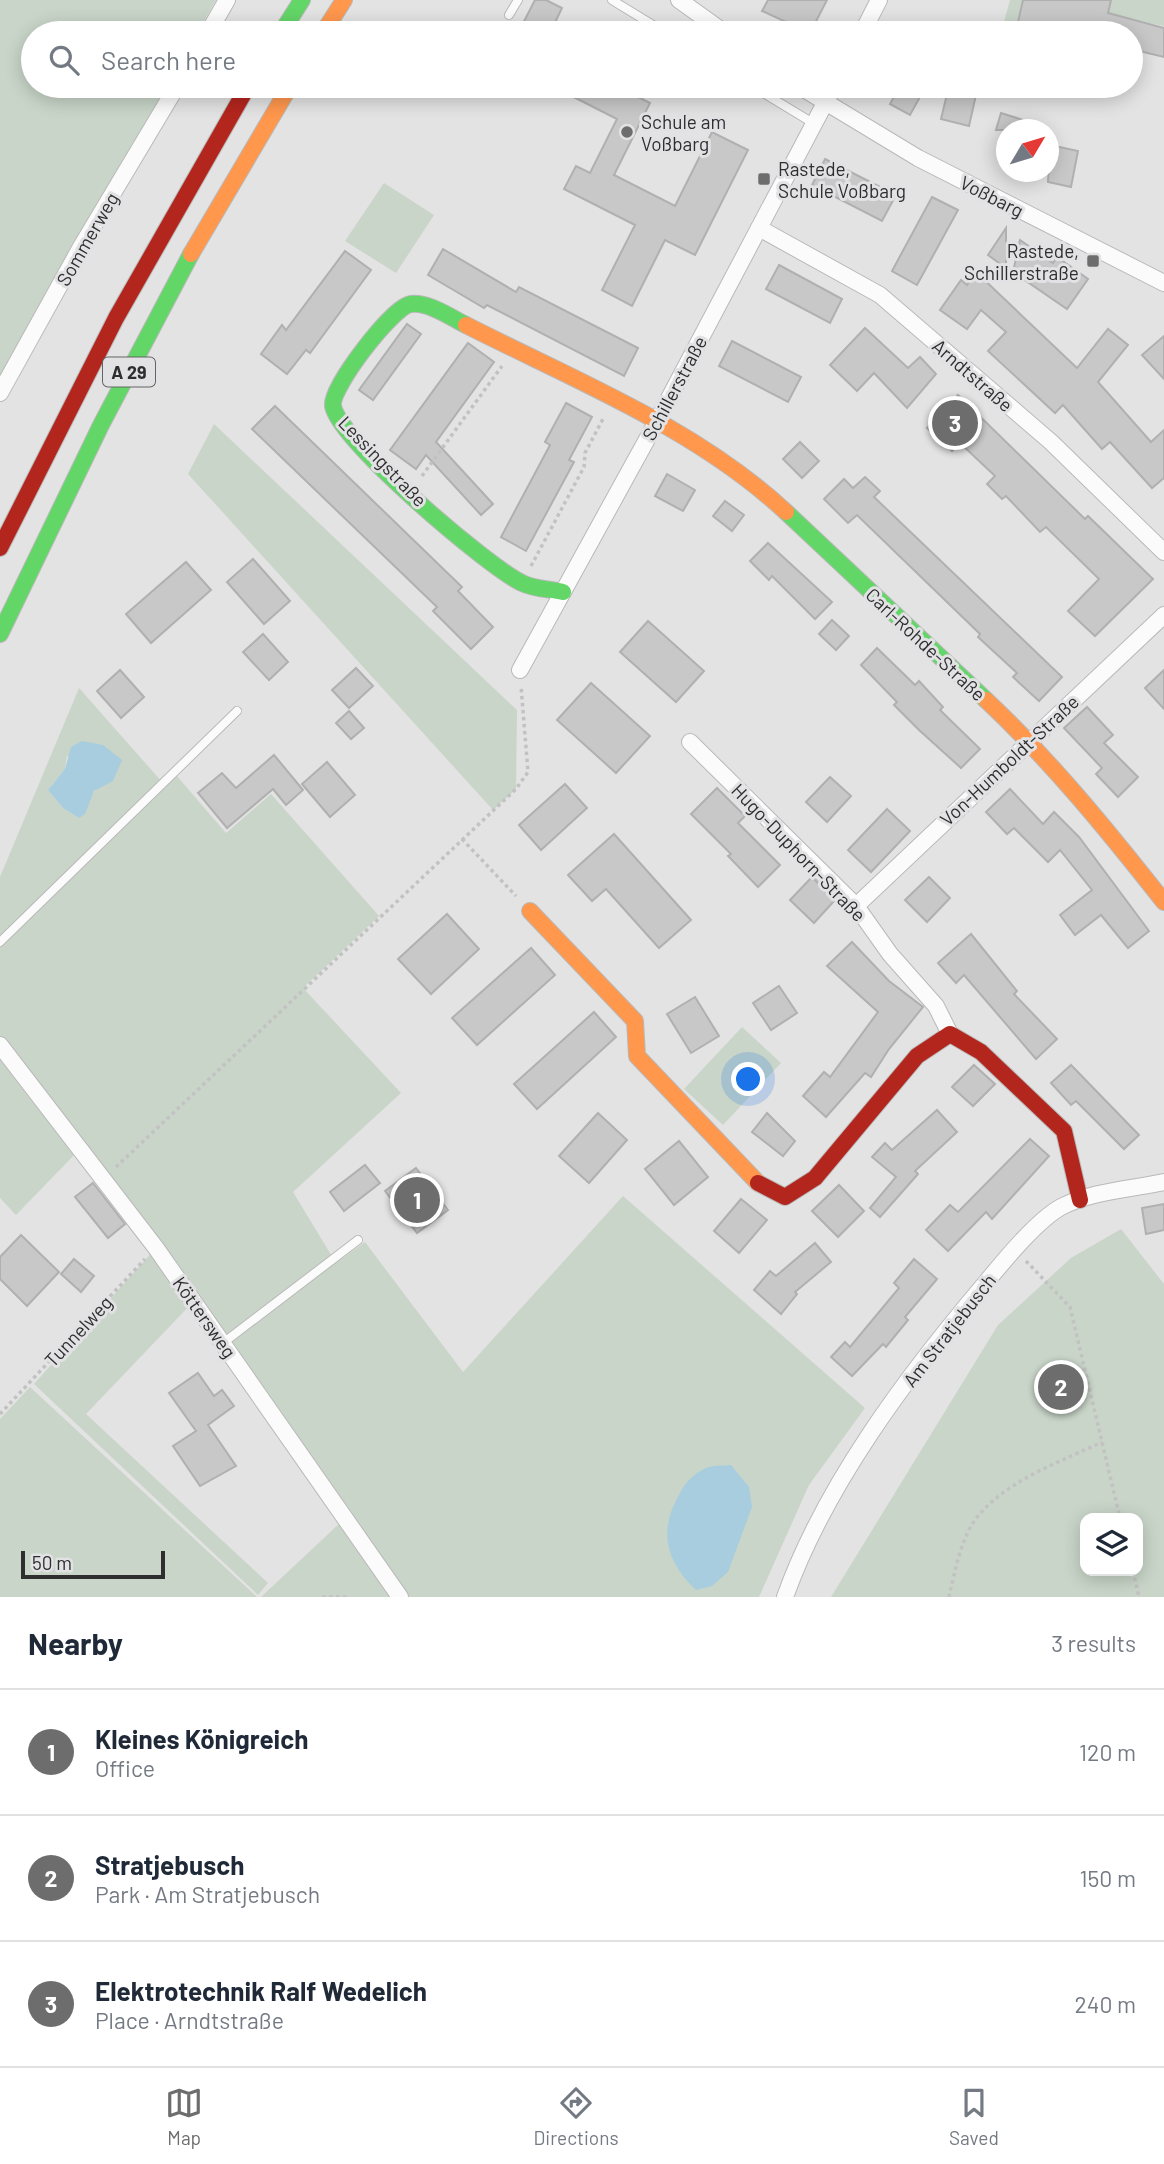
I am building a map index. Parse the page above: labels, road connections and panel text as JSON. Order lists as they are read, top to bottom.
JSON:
{
  "streets": {
    "main road": ["A 29", "Lessingstraße", "Carl-Rohde-Straße"],
    "street": [
      "Voßbarg",
      "Sommerweg",
      "Arndtstraße",
      "Schillerstraße",
      "Von-Humboldt-Straße",
      "Hugo-Duphorn-Straße",
      "Köttersweg",
      "Am Stratjebusch"
    ],
    "path": ["Tunnelweg"]
  },
  "crossings": [
    ["Voßbarg", "Schillerstraße"],
    ["Arndtstraße", "Schillerstraße"],
    ["Schillerstraße", "Lessingstraße"],
    ["Schillerstraße", "Carl-Rohde-Straße"],
    ["Lessingstraße", "Carl-Rohde-Straße"],
    ["Carl-Rohde-Straße", "Von-Humboldt-Straße"],
    ["Von-Humboldt-Straße", "Hugo-Duphorn-Straße"],
    ["Köttersweg", "Tunnelweg"]
  ],
  "places": {
    "other": ["Schule am Voßbarg"],
    "transit": ["Rastede, Schule Voßbarg", "Rastede, Schillerstraße"]
  },
  "scale_bar": "50 m",
  "north": "top right",
  "page": {
    "search": "Search here",
    "pins": ["3", "1", "2"],
    "scale": "50 m",
    "heading": ["Nearby", "3 results"],
    "list": [
      {
        "mark": "1",
        "name": "Kleines Königreich",
        "note": "Office",
        "value": "120 m"
      },
      {
        "mark": "2",
        "name": "Stratjebusch",
        "note": "Park · Am Stratjebusch",
        "value": "150 m"
      },
      {
        "mark": "3",
        "name": "Elektrotechnik Ralf Wedelich",
        "note": "Place · Arndtstraße",
        "value": "240 m"
      }
    ],
    "nav": ["Map", "Directions", "Saved"]
  }
}
